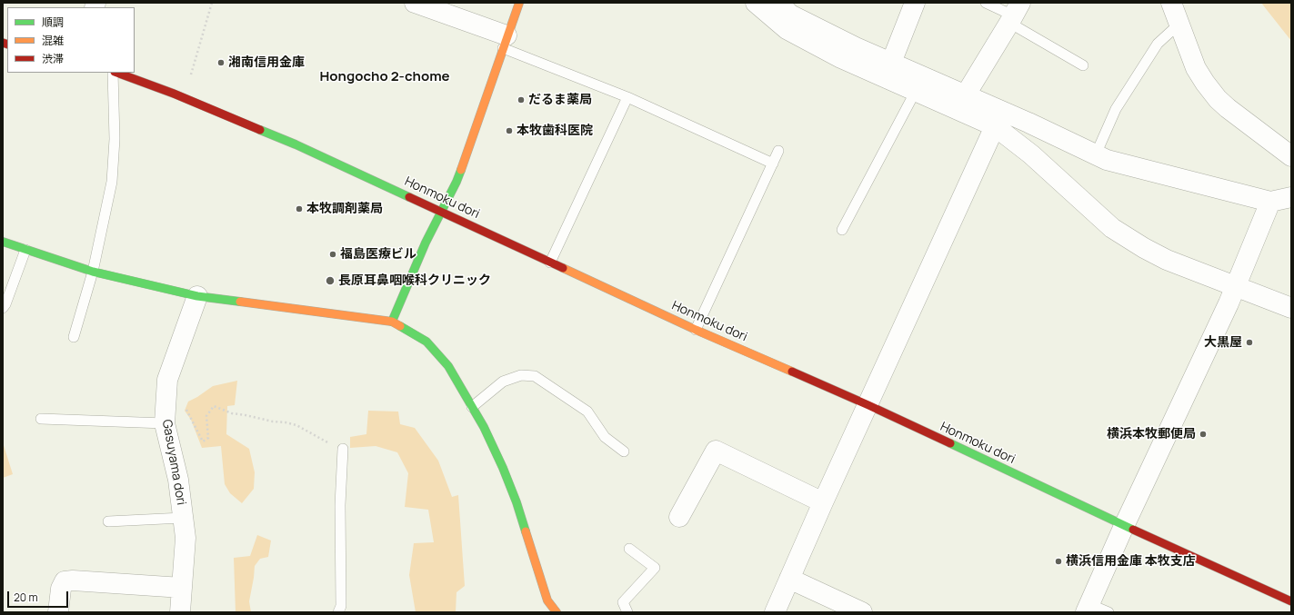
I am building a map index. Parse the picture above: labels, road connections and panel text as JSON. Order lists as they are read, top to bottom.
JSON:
{
  "streets": {
    "street": ["Honmoku dori", "Gasuyama dori"]
  },
  "districts": ["Hongocho 2-chome"],
  "places": [
    "湘南信用金庫",
    "だるま薬局",
    "本牧歯科医院",
    "本牧調剤薬局",
    "福島医療ビル",
    "長原耳鼻咽喉科クリニック",
    "大黒屋",
    "横浜本牧郵便局",
    "横浜信用金庫 本牧支店"
  ],
  "legend": ["順調", "混雑", "渋滞"],
  "scale_bar": "20 m"
}
